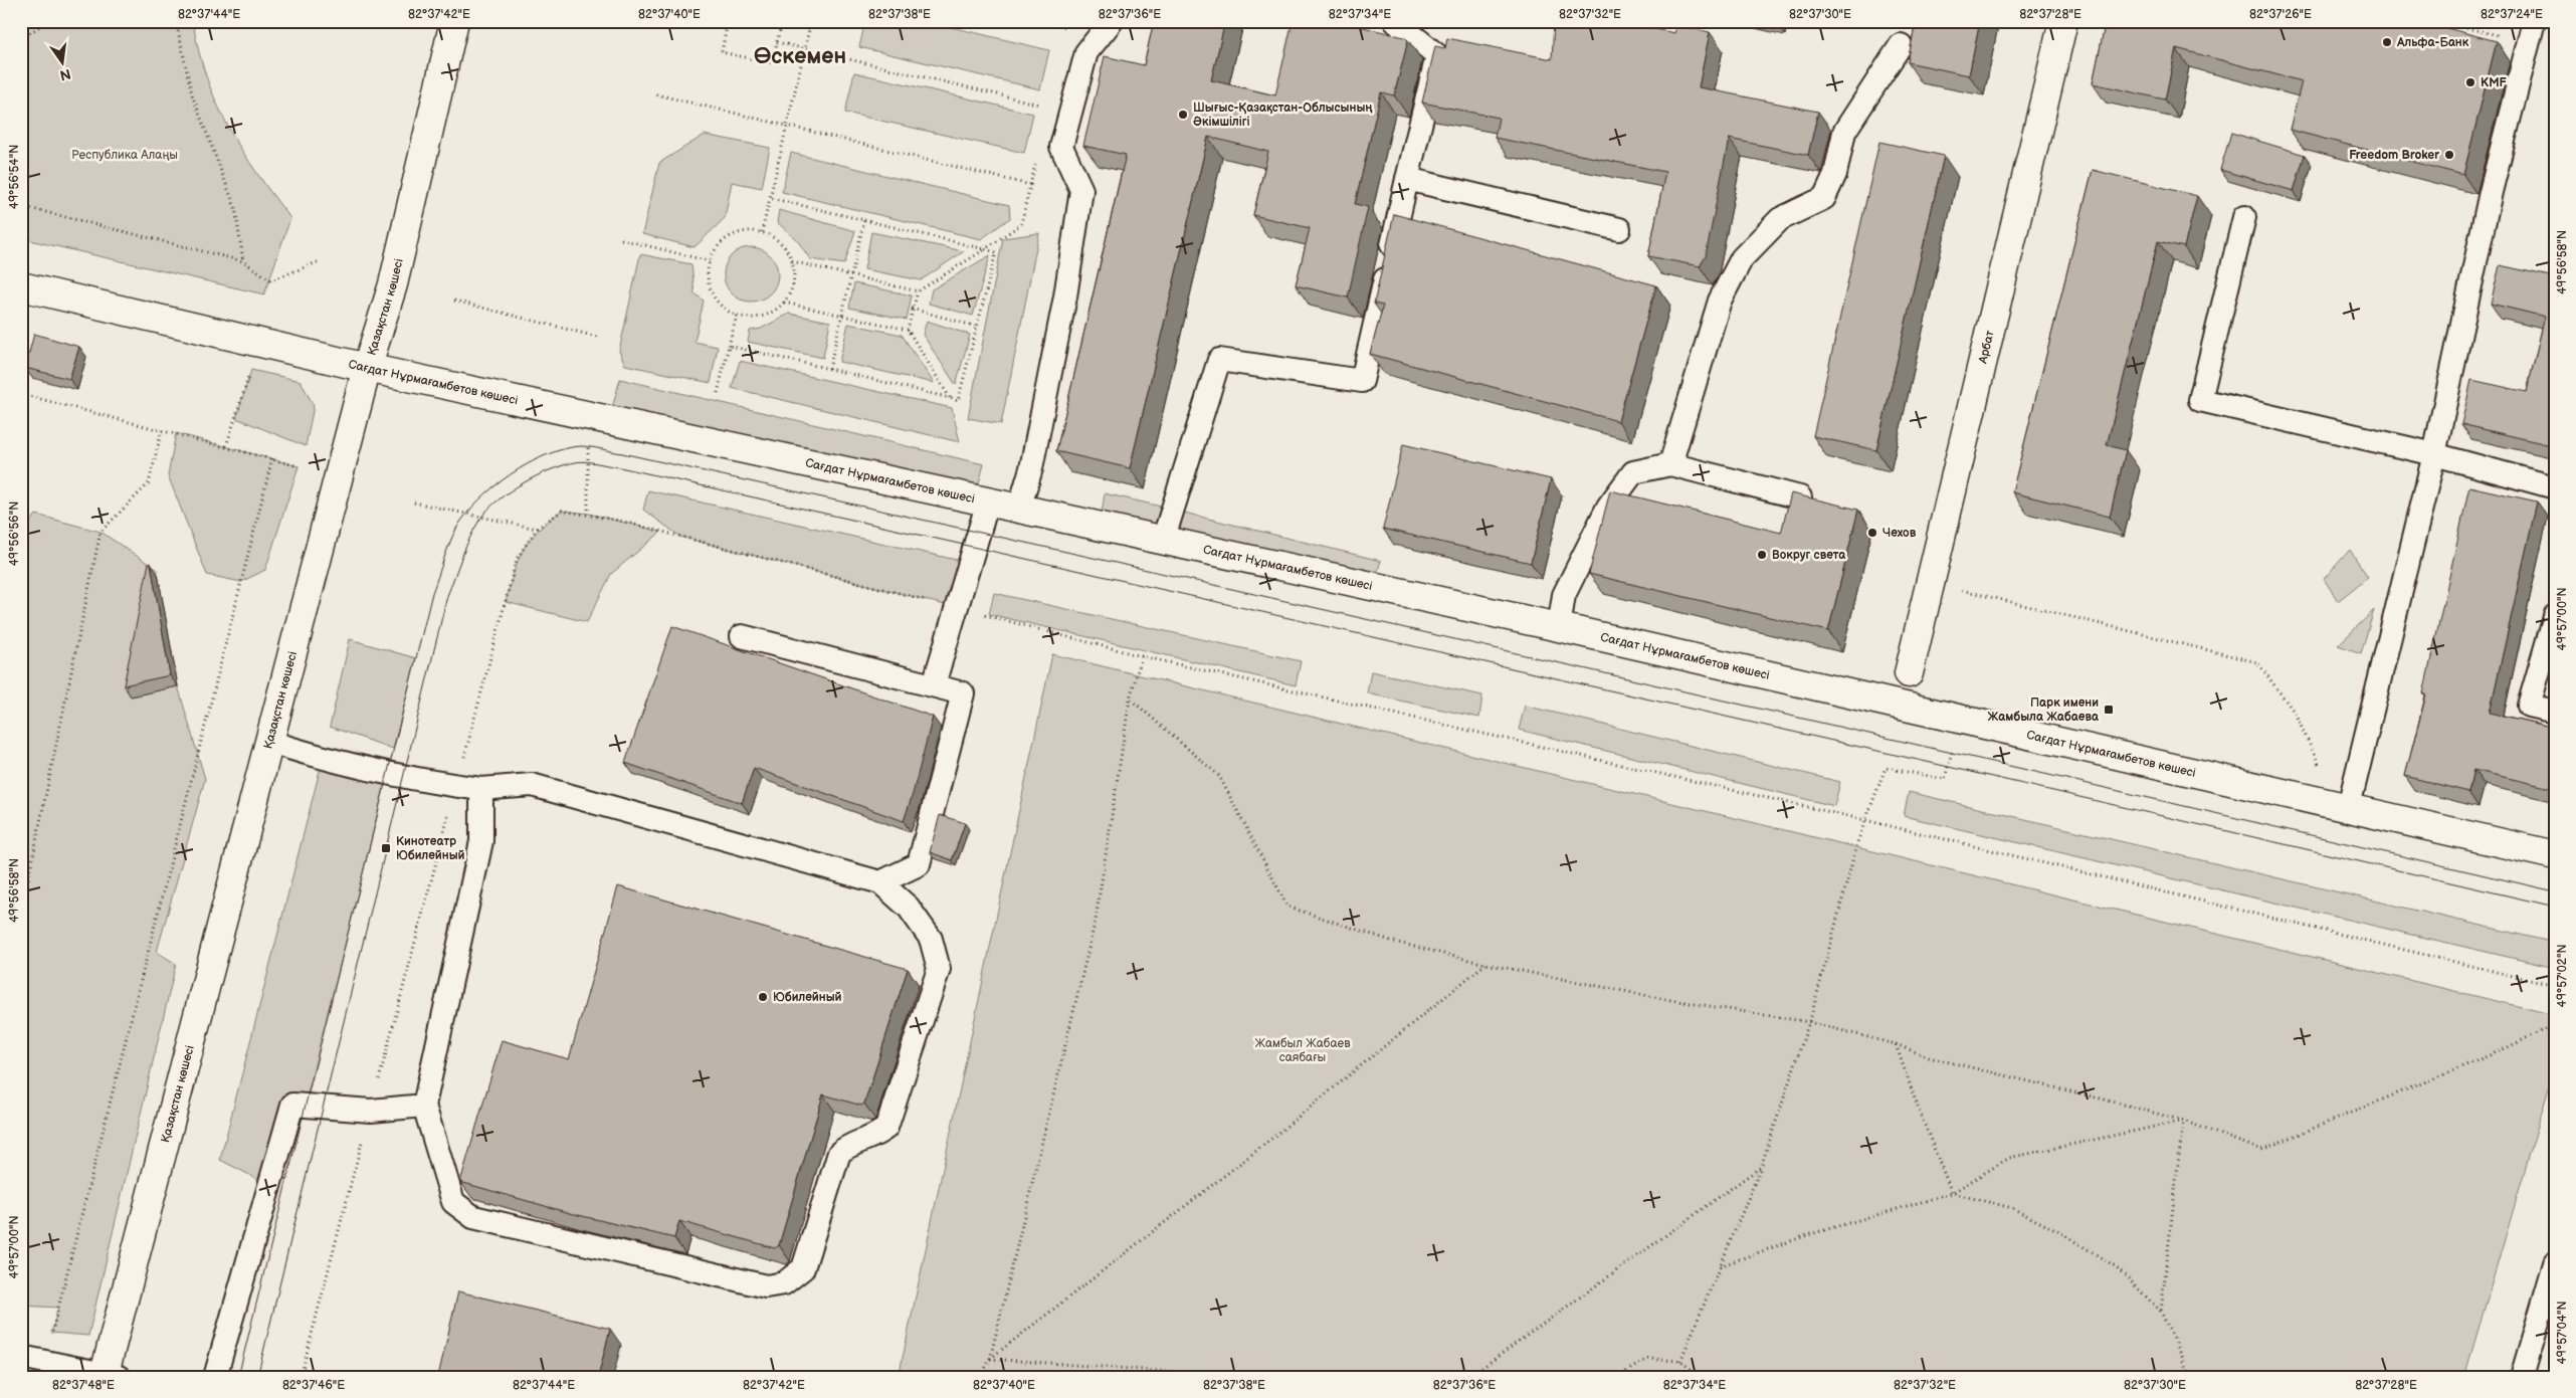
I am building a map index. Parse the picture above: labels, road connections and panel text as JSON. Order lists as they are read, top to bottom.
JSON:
{
  "streets": {
    "main road": ["Қазақстан көшесі", "Арбат", "Сағдат Нұрмағамбетов көшесі"]
  },
  "crossings": [
    ["Қазақстан көшесі", "Сағдат Нұрмағамбетов көшесі"]
  ],
  "districts": ["Өскемен"],
  "parks": ["Республика Алаңы", "Жамбыл Жабаев саябағы"],
  "places": {
    "other": [
      "Альфа-Банк",
      "KMF",
      "Шығыс-Қазақстан-Облысының Әкімшілігі",
      "Freedom Broker",
      "Чехов",
      "Вокруг света",
      "Юбилейный"
    ],
    "transit": ["Парк имени Жамбыла Жабаева", "Кинотеатр Юбилейный"]
  },
  "north": "bottom",
  "coordinates": [
    "82°37'44\"E",
    "82°37'42\"E",
    "82°37'40\"E",
    "82°37'38\"E",
    "82°37'36\"E",
    "82°37'34\"E",
    "82°37'32\"E",
    "82°37'30\"E",
    "82°37'28\"E",
    "82°37'26\"E",
    "82°37'24\"E",
    "49°56'54\"N",
    "49°56'58\"N",
    "49°56'56\"N",
    "49°57'00\"N",
    "49°57'02\"N",
    "49°57'04\"N",
    "82°37'48\"E",
    "82°37'46\"E"
  ]
}
